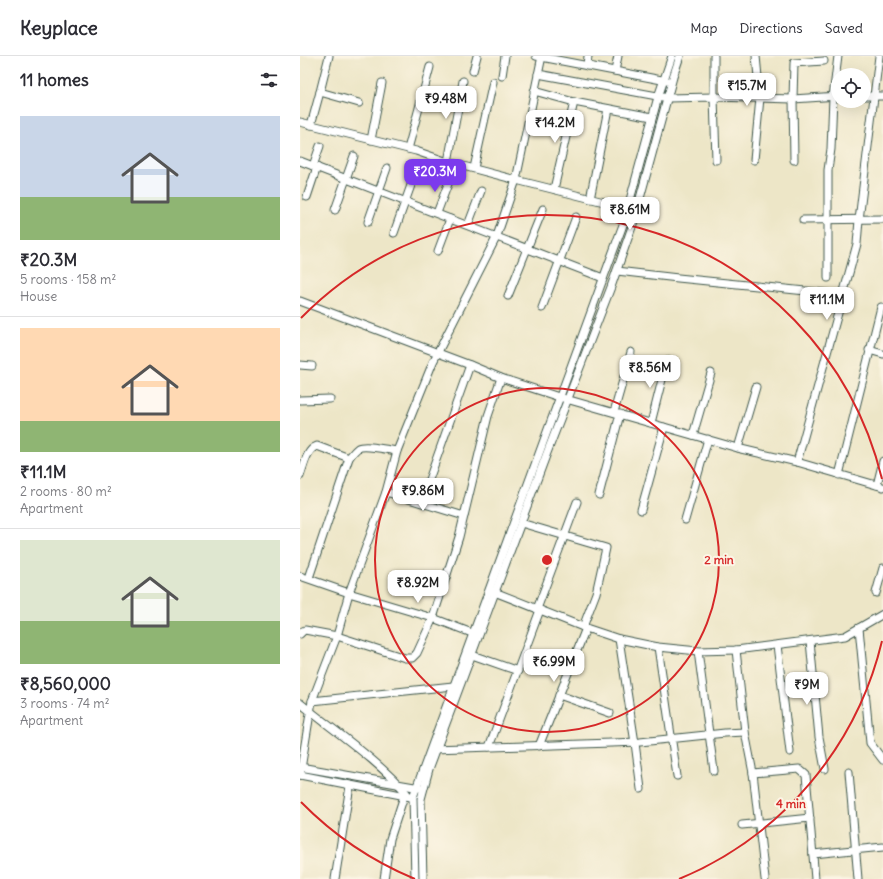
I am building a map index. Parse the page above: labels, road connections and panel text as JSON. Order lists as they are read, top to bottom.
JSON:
{
  "page": {
    "header": "Keyplace",
    "nav": ["Map", "Directions", "Saved"],
    "heading": "11 homes",
    "price": [
      "₹15.7M",
      "₹9.48M",
      "₹14.2M",
      "₹20.3M",
      "₹8.61M",
      "₹11.1M",
      "₹8.56M",
      "₹9.86M",
      "₹8.92M",
      "₹6.99M",
      "₹9M"
    ],
    "list": [
      {
        "name": "₹20.3M",
        "note": "5 rooms · 158 m² · House"
      },
      {
        "name": "₹11.1M",
        "note": "2 rooms · 80 m² · Apartment"
      },
      {
        "name": "₹8,560,000",
        "note": "3 rooms · 74 m² · Apartment"
      }
    ]
  },
  "rings": ["2 min", "4 min"]
}
